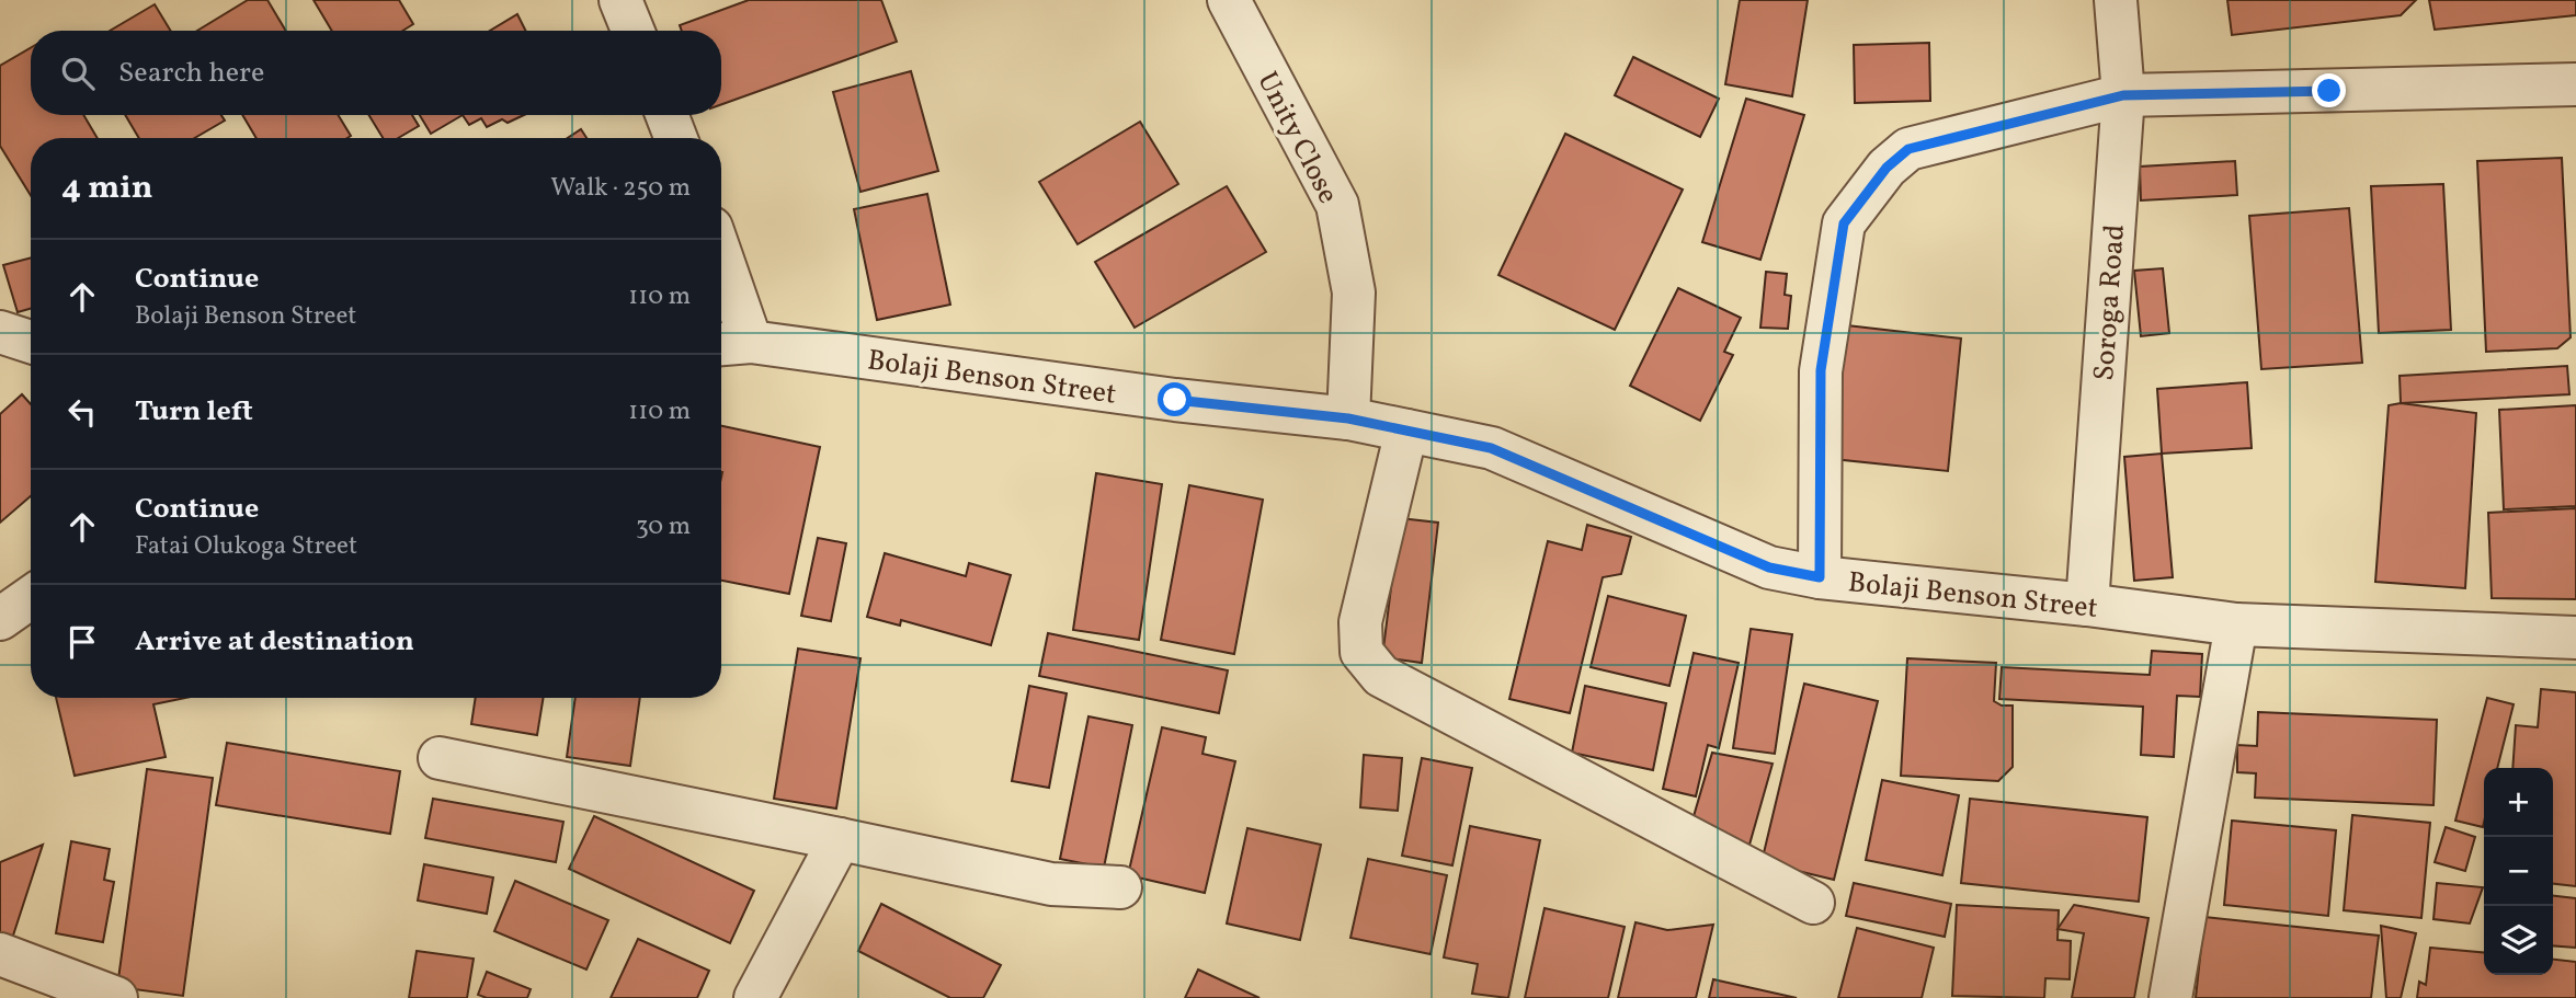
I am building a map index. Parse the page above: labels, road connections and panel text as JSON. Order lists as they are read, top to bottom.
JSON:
{
  "streets": {
    "street": ["Unity Close", "Soroga Road", "Bolaji Benson Street"]
  },
  "crossings": [
    ["Unity Close", "Bolaji Benson Street"],
    ["Soroga Road", "Bolaji Benson Street"]
  ],
  "page": {
    "search": "Search here",
    "heading": ["4 min", "Walk · 250 m"],
    "list": [
      ["Continue", "Bolaji Benson Street", "110 m"],
      ["Turn left", "110 m"],
      ["Continue", "Fatai Olukoga Street", "30 m"],
      "Arrive at destination"
    ],
    "map_buttons": ["+", "−"]
  }
}
